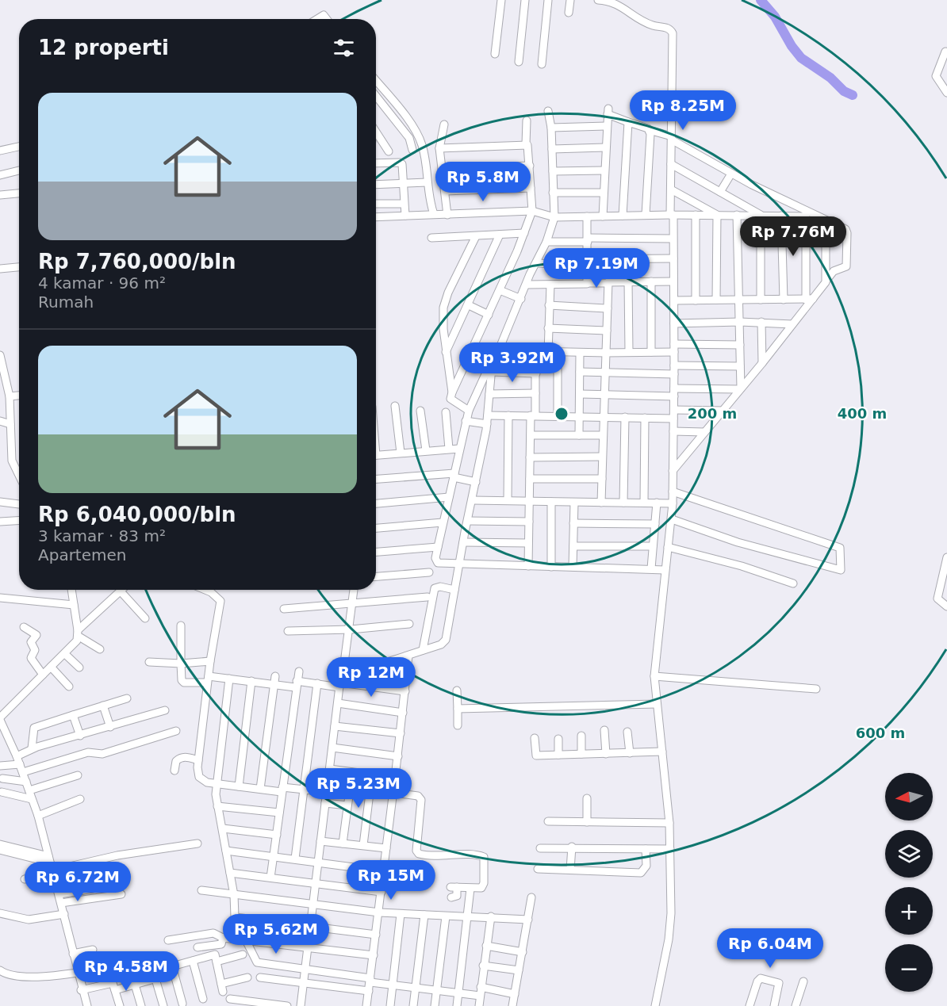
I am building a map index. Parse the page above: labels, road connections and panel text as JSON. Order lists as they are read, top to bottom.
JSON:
{
  "north": "left",
  "page": {
    "heading": "12 properti",
    "list": [
      {
        "name": "Rp 7,760,000/bln",
        "note": "4 kamar · 96 m² · Rumah"
      },
      {
        "name": "Rp 6,040,000/bln",
        "note": "3 kamar · 83 m² · Apartemen"
      }
    ],
    "price": [
      "Rp 8.25M",
      "Rp 5.8M",
      "Rp 7.76M",
      "Rp 7.19M",
      "Rp 3.92M",
      "Rp 12M",
      "Rp 5.23M",
      "Rp 15M",
      "Rp 6.72M",
      "Rp 5.62M",
      "Rp 6.04M",
      "Rp 4.58M"
    ],
    "map_buttons": ["+", "−"]
  },
  "rings": ["200 m", "400 m", "600 m"]
}
